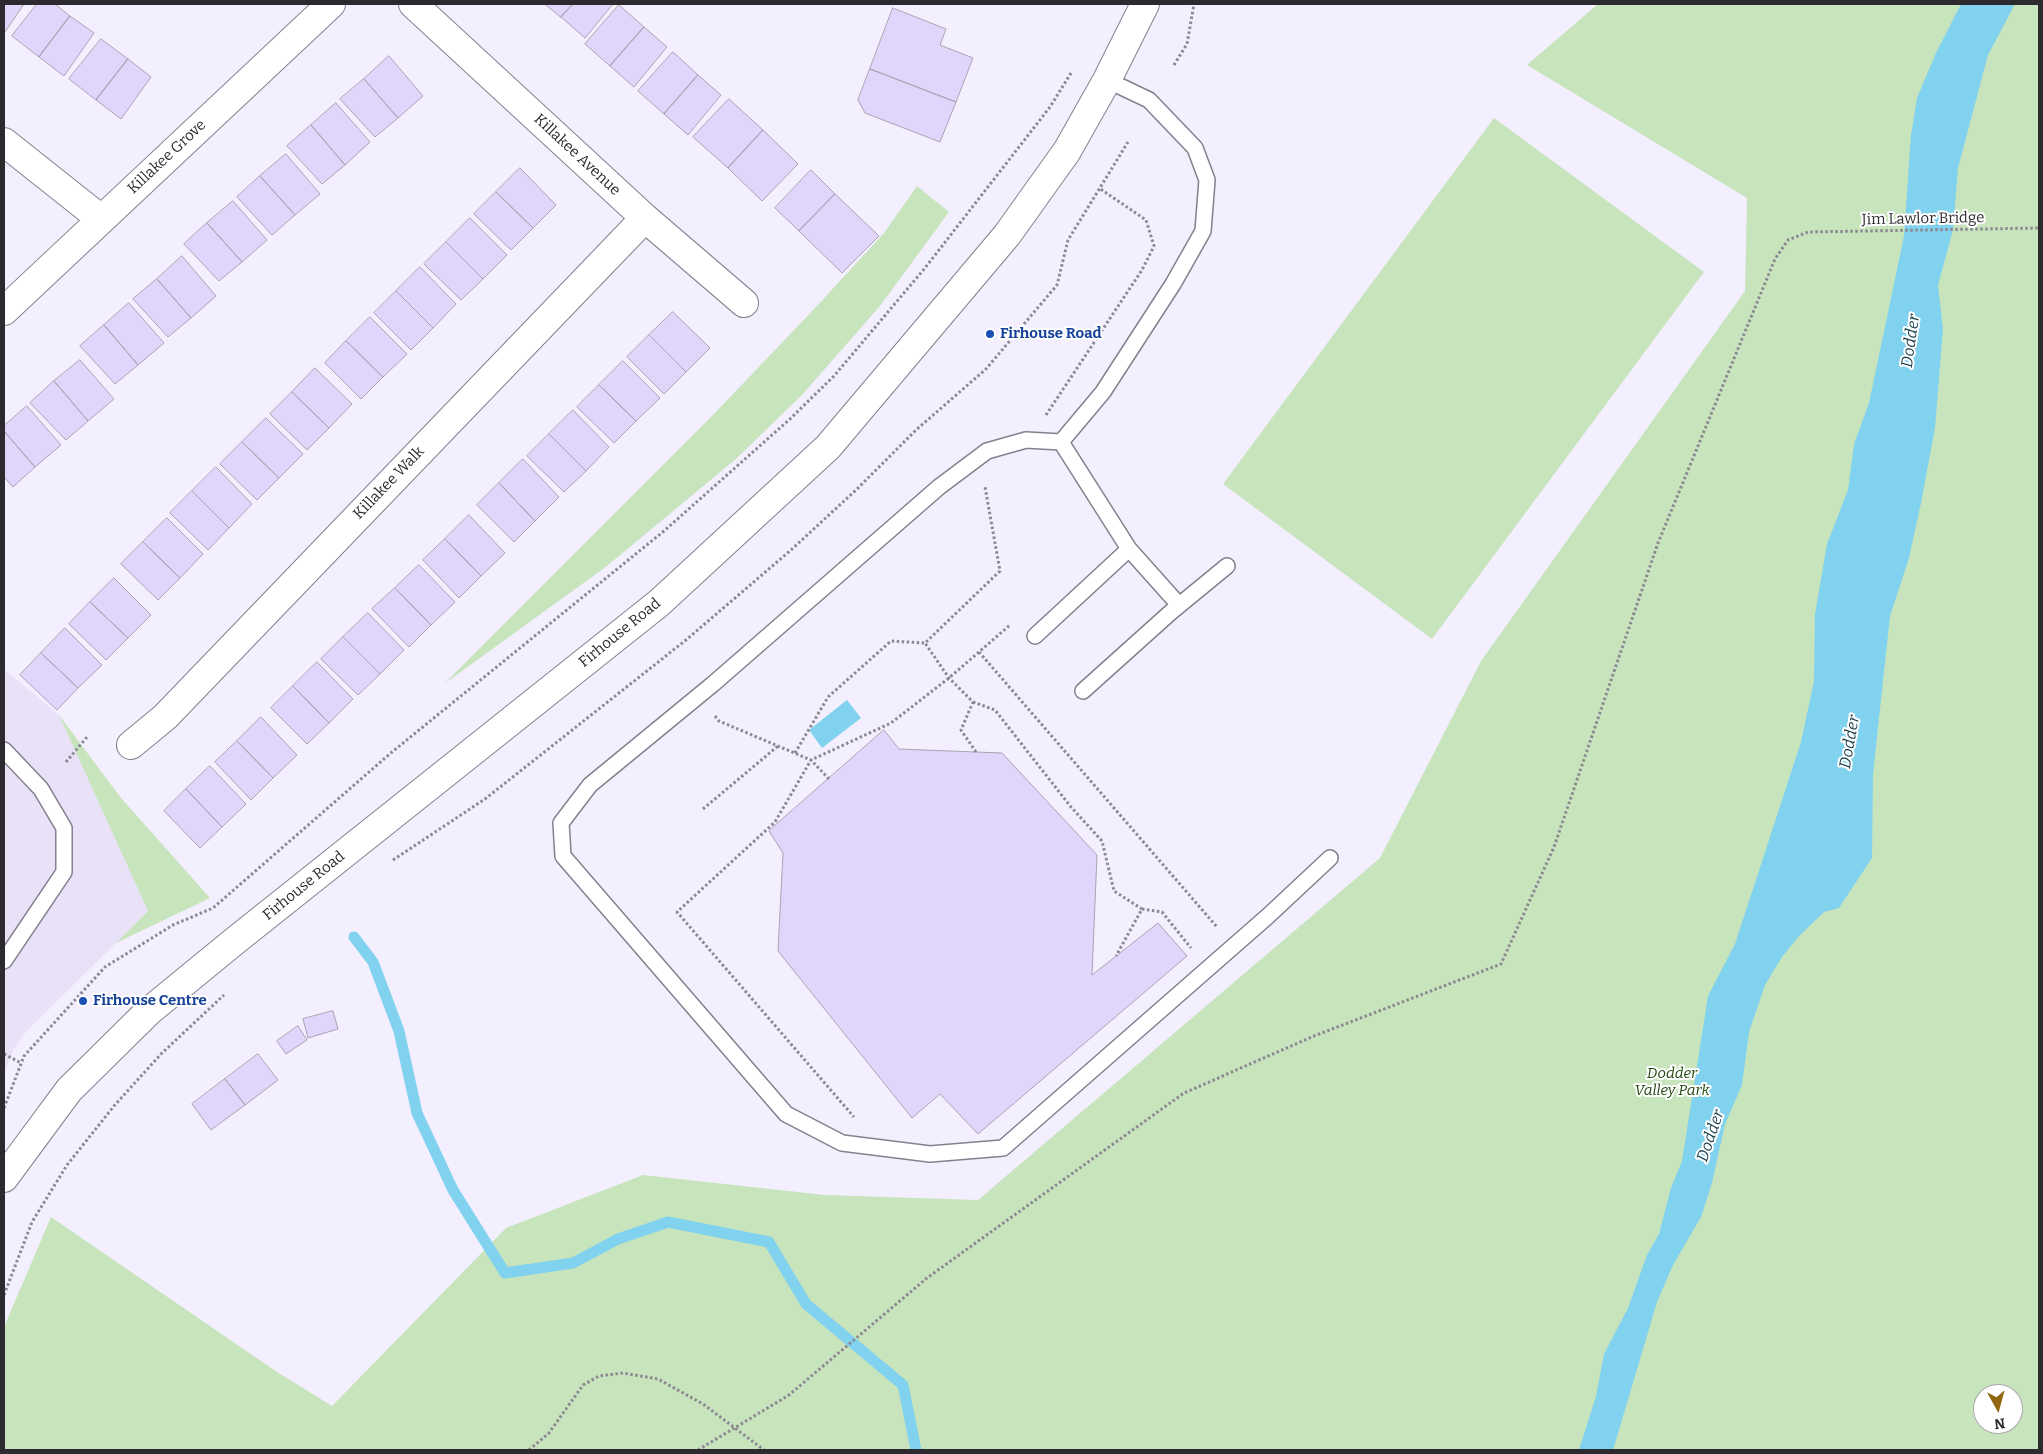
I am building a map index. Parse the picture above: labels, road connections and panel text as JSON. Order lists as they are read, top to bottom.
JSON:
{
  "streets": {
    "street": [
      "Killakee Avenue",
      "Killakee Grove",
      "Killakee Walk",
      "Firhouse Road"
    ],
    "path": ["Jim Lawlor Bridge"]
  },
  "crossings": [
    ["Killakee Avenue", "Killakee Walk"]
  ],
  "water": ["Dodder"],
  "parks": ["Dodder Valley Park"],
  "places": ["Firhouse Road", "Firhouse Centre"],
  "north": "bottom"
}
